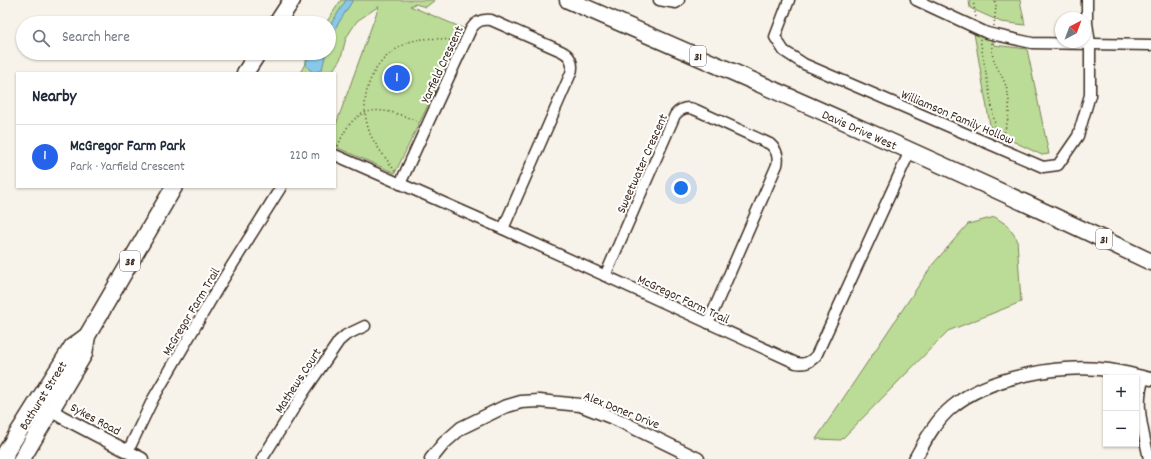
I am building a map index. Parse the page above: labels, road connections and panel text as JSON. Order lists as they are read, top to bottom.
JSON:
{
  "streets": {
    "main road": [
      "31",
      "Davis Drive West",
      "38",
      "Bathurst Street"
    ],
    "street": [
      "Yarfield Crescent",
      "Williamson Family Hollow",
      "Sweetwater Crescent",
      "McGregor Farm Trail",
      "Mathews Court",
      "Alex Doner Drive",
      "Sykes Road"
    ]
  },
  "crossings": [
    ["Yarfield Crescent", "McGregor Farm Trail"],
    ["Davis Drive West", "McGregor Farm Trail"],
    ["Sweetwater Crescent", "McGregor Farm Trail"],
    ["McGregor Farm Trail", "Sykes Road"],
    ["Bathurst Street", "Sykes Road"]
  ],
  "north": "top right",
  "page": {
    "search": "Search here",
    "pins": "1",
    "heading": "Nearby",
    "list": [
      {
        "mark": "1",
        "name": "McGregor Farm Park",
        "note": "Park · Yarfield Crescent",
        "value": "220 m"
      }
    ],
    "map_buttons": ["+", "−"]
  }
}
